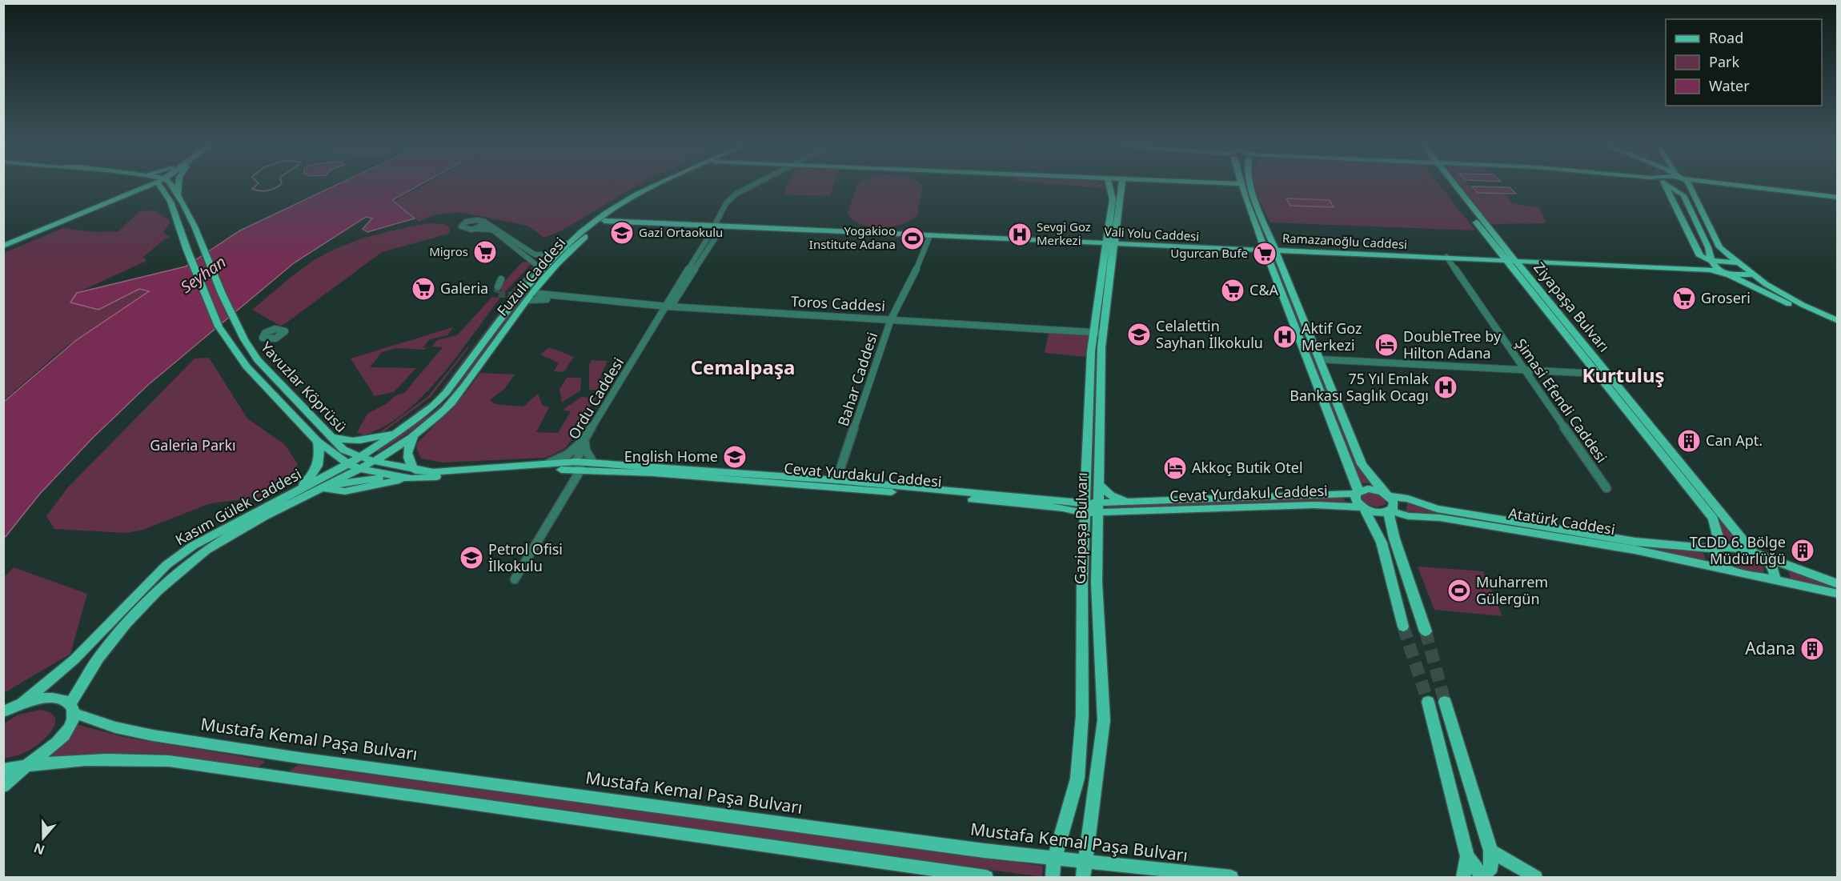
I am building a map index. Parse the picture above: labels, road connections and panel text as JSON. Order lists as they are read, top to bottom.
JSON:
{
  "streets": {
    "main road": [
      "Vali Yolu Caddesi",
      "Ramazanoğlu Caddesi",
      "Fuzuli Caddesi",
      "Ziyapaşa Bulvarı",
      "Yavuzlar Köprüsü",
      "Cevat Yurdakul Caddesi",
      "Kasım Gülek Caddesi",
      "Atatürk Caddesi",
      "Gazipaşa Bulvarı",
      "Mustafa Kemal Paşa Bulvarı"
    ],
    "street": [
      "Toros Caddesi",
      "Bahar Caddesi",
      "Ordu Caddesi",
      "Şimasi Efendi Caddesi"
    ]
  },
  "crossings": [
    ["Vali Yolu Caddesi", "Ramazanoğlu Caddesi"],
    ["Vali Yolu Caddesi", "Fuzuli Caddesi"],
    ["Vali Yolu Caddesi", "Bahar Caddesi"],
    ["Vali Yolu Caddesi", "Ordu Caddesi"],
    ["Vali Yolu Caddesi", "Gazipaşa Bulvarı"],
    ["Ramazanoğlu Caddesi", "Ziyapaşa Bulvarı"],
    ["Ramazanoğlu Caddesi", "Şimasi Efendi Caddesi"],
    ["Fuzuli Caddesi", "Toros Caddesi"],
    ["Fuzuli Caddesi", "Yavuzlar Köprüsü"],
    ["Fuzuli Caddesi", "Cevat Yurdakul Caddesi"],
    ["Fuzuli Caddesi", "Kasım Gülek Caddesi"],
    ["Toros Caddesi", "Bahar Caddesi"],
    ["Toros Caddesi", "Ordu Caddesi"],
    ["Toros Caddesi", "Gazipaşa Bulvarı"],
    ["Ziyapaşa Bulvarı", "Atatürk Caddesi"],
    ["Bahar Caddesi", "Cevat Yurdakul Caddesi"],
    ["Yavuzlar Köprüsü", "Cevat Yurdakul Caddesi"],
    ["Yavuzlar Köprüsü", "Kasım Gülek Caddesi"],
    ["Ordu Caddesi", "Cevat Yurdakul Caddesi"],
    ["Cevat Yurdakul Caddesi", "Kasım Gülek Caddesi"],
    ["Cevat Yurdakul Caddesi", "Atatürk Caddesi"],
    ["Cevat Yurdakul Caddesi", "Gazipaşa Bulvarı"],
    ["Kasım Gülek Caddesi", "Mustafa Kemal Paşa Bulvarı"],
    ["Gazipaşa Bulvarı", "Mustafa Kemal Paşa Bulvarı"]
  ],
  "districts": ["Cemalpaşa", "Kurtuluş"],
  "water": ["Seyhan"],
  "parks": ["Galeria Parkı"],
  "places": {
    "school or university": [
      "Gazi Ortaokulu",
      "Celalettin Sayhan İlkokulu",
      "English Home",
      "Petrol Ofisi İlkokulu"
    ],
    "hospital": ["Sevgi Goz Merkezi", "Aktif Goz Merkezi", "75 Yıl Emlak Bankası Saglık Ocagı"],
    "sports": ["Yogakioo Institute Adana", "Muharrem Gülergün"],
    "supermarket": [
      "Migros",
      "Ugurcan Bufe",
      "Galeria",
      "C&A",
      "Groseri"
    ],
    "hotel": ["DoubleTree by Hilton Adana", "Akkoç Butik Otel"],
    "building": ["Can Apt.", "TCDD 6. Bölge Müdürlüğü", "Adana"]
  },
  "legend": ["Road", "Park", "Water"],
  "north": "bottom"
}
